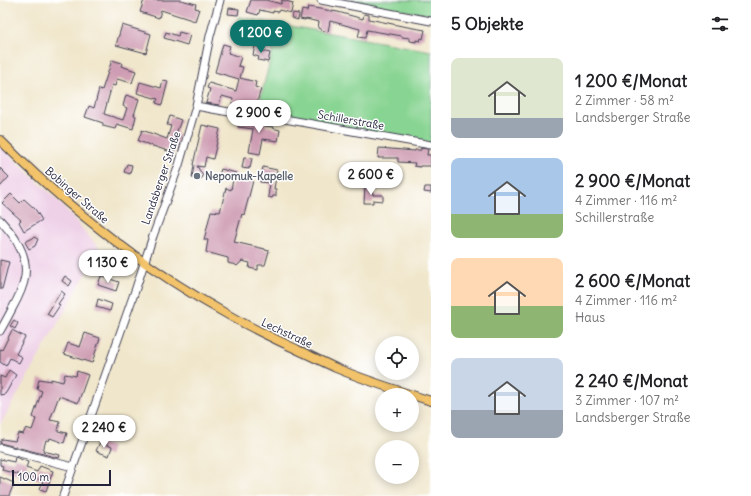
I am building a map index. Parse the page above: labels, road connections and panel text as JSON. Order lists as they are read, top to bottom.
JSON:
{
  "streets": {
    "main road": ["Bobinger Straße", "Lechstraße"],
    "street": ["Schillerstraße", "Landsberger Straße"]
  },
  "crossings": [
    ["Schillerstraße", "Landsberger Straße"],
    ["Landsberger Straße", "Bobinger Straße"],
    ["Landsberger Straße", "Lechstraße"],
    ["Bobinger Straße", "Lechstraße"]
  ],
  "places": ["Nepomuk-Kapelle"],
  "scale_bar": "100 m",
  "page": {
    "heading": "5 Objekte",
    "price": [
      "1 200 €",
      "2 900 €",
      "2 600 €",
      "1 130 €",
      "2 240 €"
    ],
    "list": [
      {
        "name": "1 200 €/Monat",
        "note": "2 Zimmer · 58 m² · Landsberger Straße"
      },
      {
        "name": "2 900 €/Monat",
        "note": "4 Zimmer · 116 m² · Schillerstraße"
      },
      {
        "name": "2 600 €/Monat",
        "note": "4 Zimmer · 116 m² · Haus"
      },
      {
        "name": "2 240 €/Monat",
        "note": "3 Zimmer · 107 m² · Landsberger Straße"
      }
    ],
    "map_buttons": ["+", "−"],
    "scale": "100 m"
  }
}
